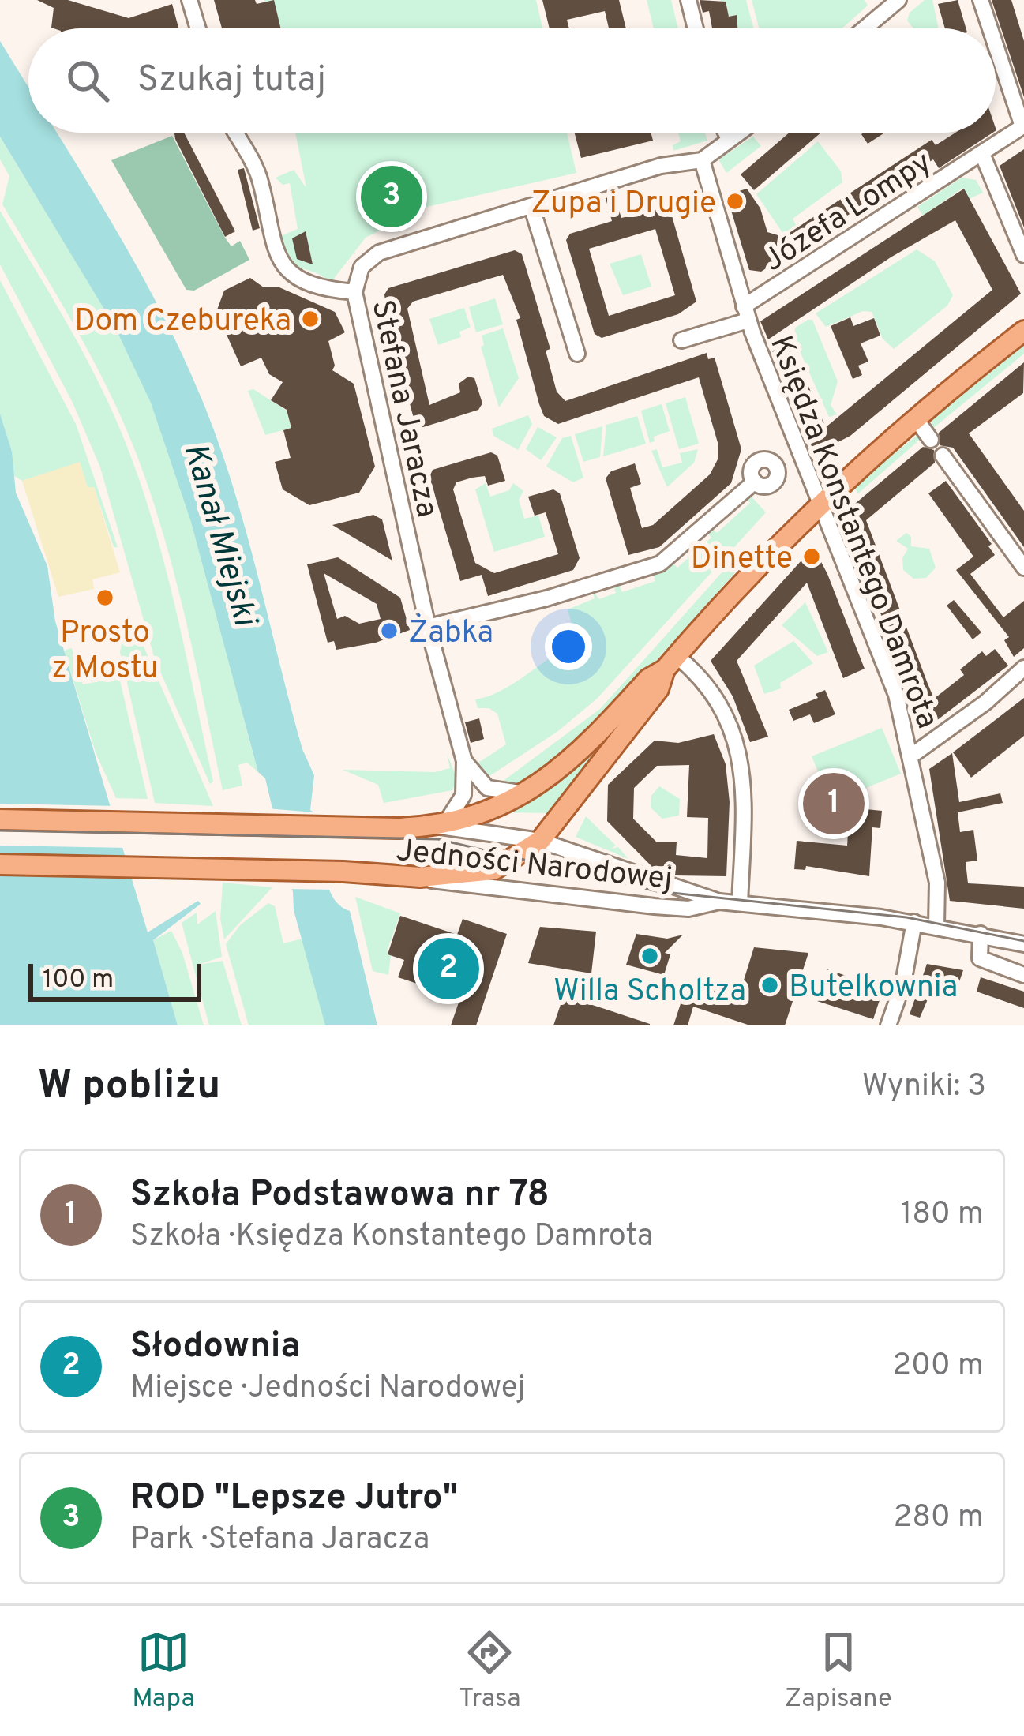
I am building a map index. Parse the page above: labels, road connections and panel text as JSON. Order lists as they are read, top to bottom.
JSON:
{
  "streets": {
    "main road": ["Jedności Narodowej"],
    "street": ["Józefa Lompy", "Stefana Jaracza", "Księdza Konstantego Damrota"]
  },
  "crossings": [
    ["Józefa Lompy", "Księdza Konstantego Damrota"],
    ["Stefana Jaracza", "Księdza Konstantego Damrota"],
    ["Stefana Jaracza", "Jedności Narodowej"],
    ["Księdza Konstantego Damrota", "Jedności Narodowej"]
  ],
  "water": ["Kanał Miejski"],
  "places": [
    "Zupa i Drugie",
    "Dom Czebureka",
    "Dinette",
    "Prosto z Mostu",
    "Żabka",
    "Willa Scholtza",
    "Butelkownia"
  ],
  "scale_bar": "100 m",
  "page": {
    "search": "Szukaj tutaj",
    "pins": ["3", "1", "2"],
    "scale": "100 m",
    "heading": ["W pobliżu", "Wyniki: 3"],
    "list": [
      {
        "mark": "1",
        "name": "Szkoła Podstawowa nr 78",
        "note": "Szkoła · Księdza Konstantego Damrota",
        "value": "180 m"
      },
      {
        "mark": "2",
        "name": "Słodownia",
        "note": "Miejsce · Jedności Narodowej",
        "value": "200 m"
      },
      {
        "mark": "3",
        "name": "ROD \"Lepsze Jutro\"",
        "note": "Park · Stefana Jaracza",
        "value": "280 m"
      }
    ],
    "nav": ["Mapa", "Trasa", "Zapisane"]
  }
}
